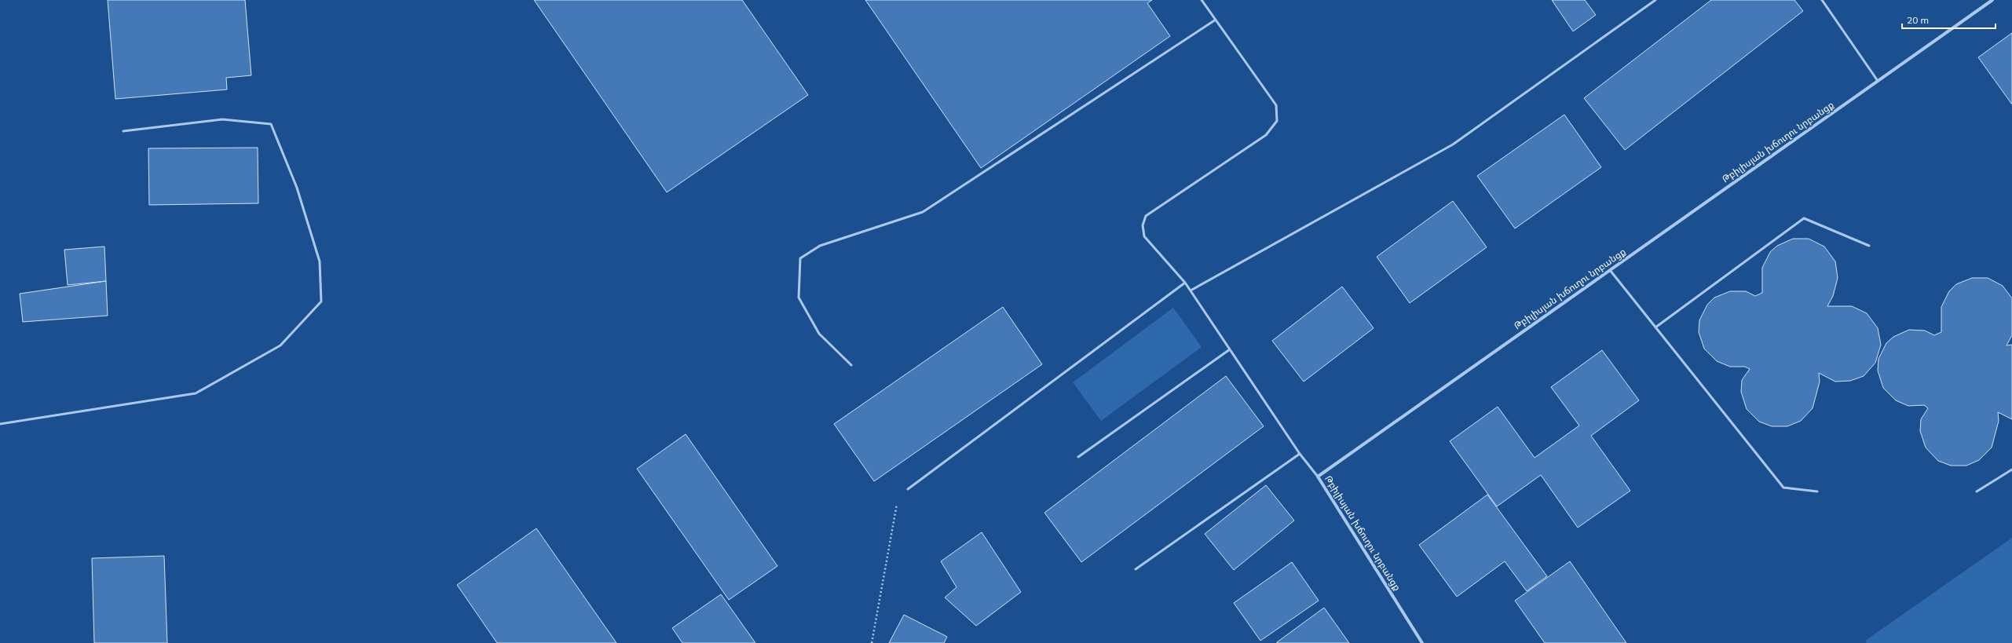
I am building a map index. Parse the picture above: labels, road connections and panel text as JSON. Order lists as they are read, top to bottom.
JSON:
{
  "streets": {
    "street": ["Թբիլիսյան խճուղու նրբանցք"]
  },
  "scale_bar": "20 m"
}
